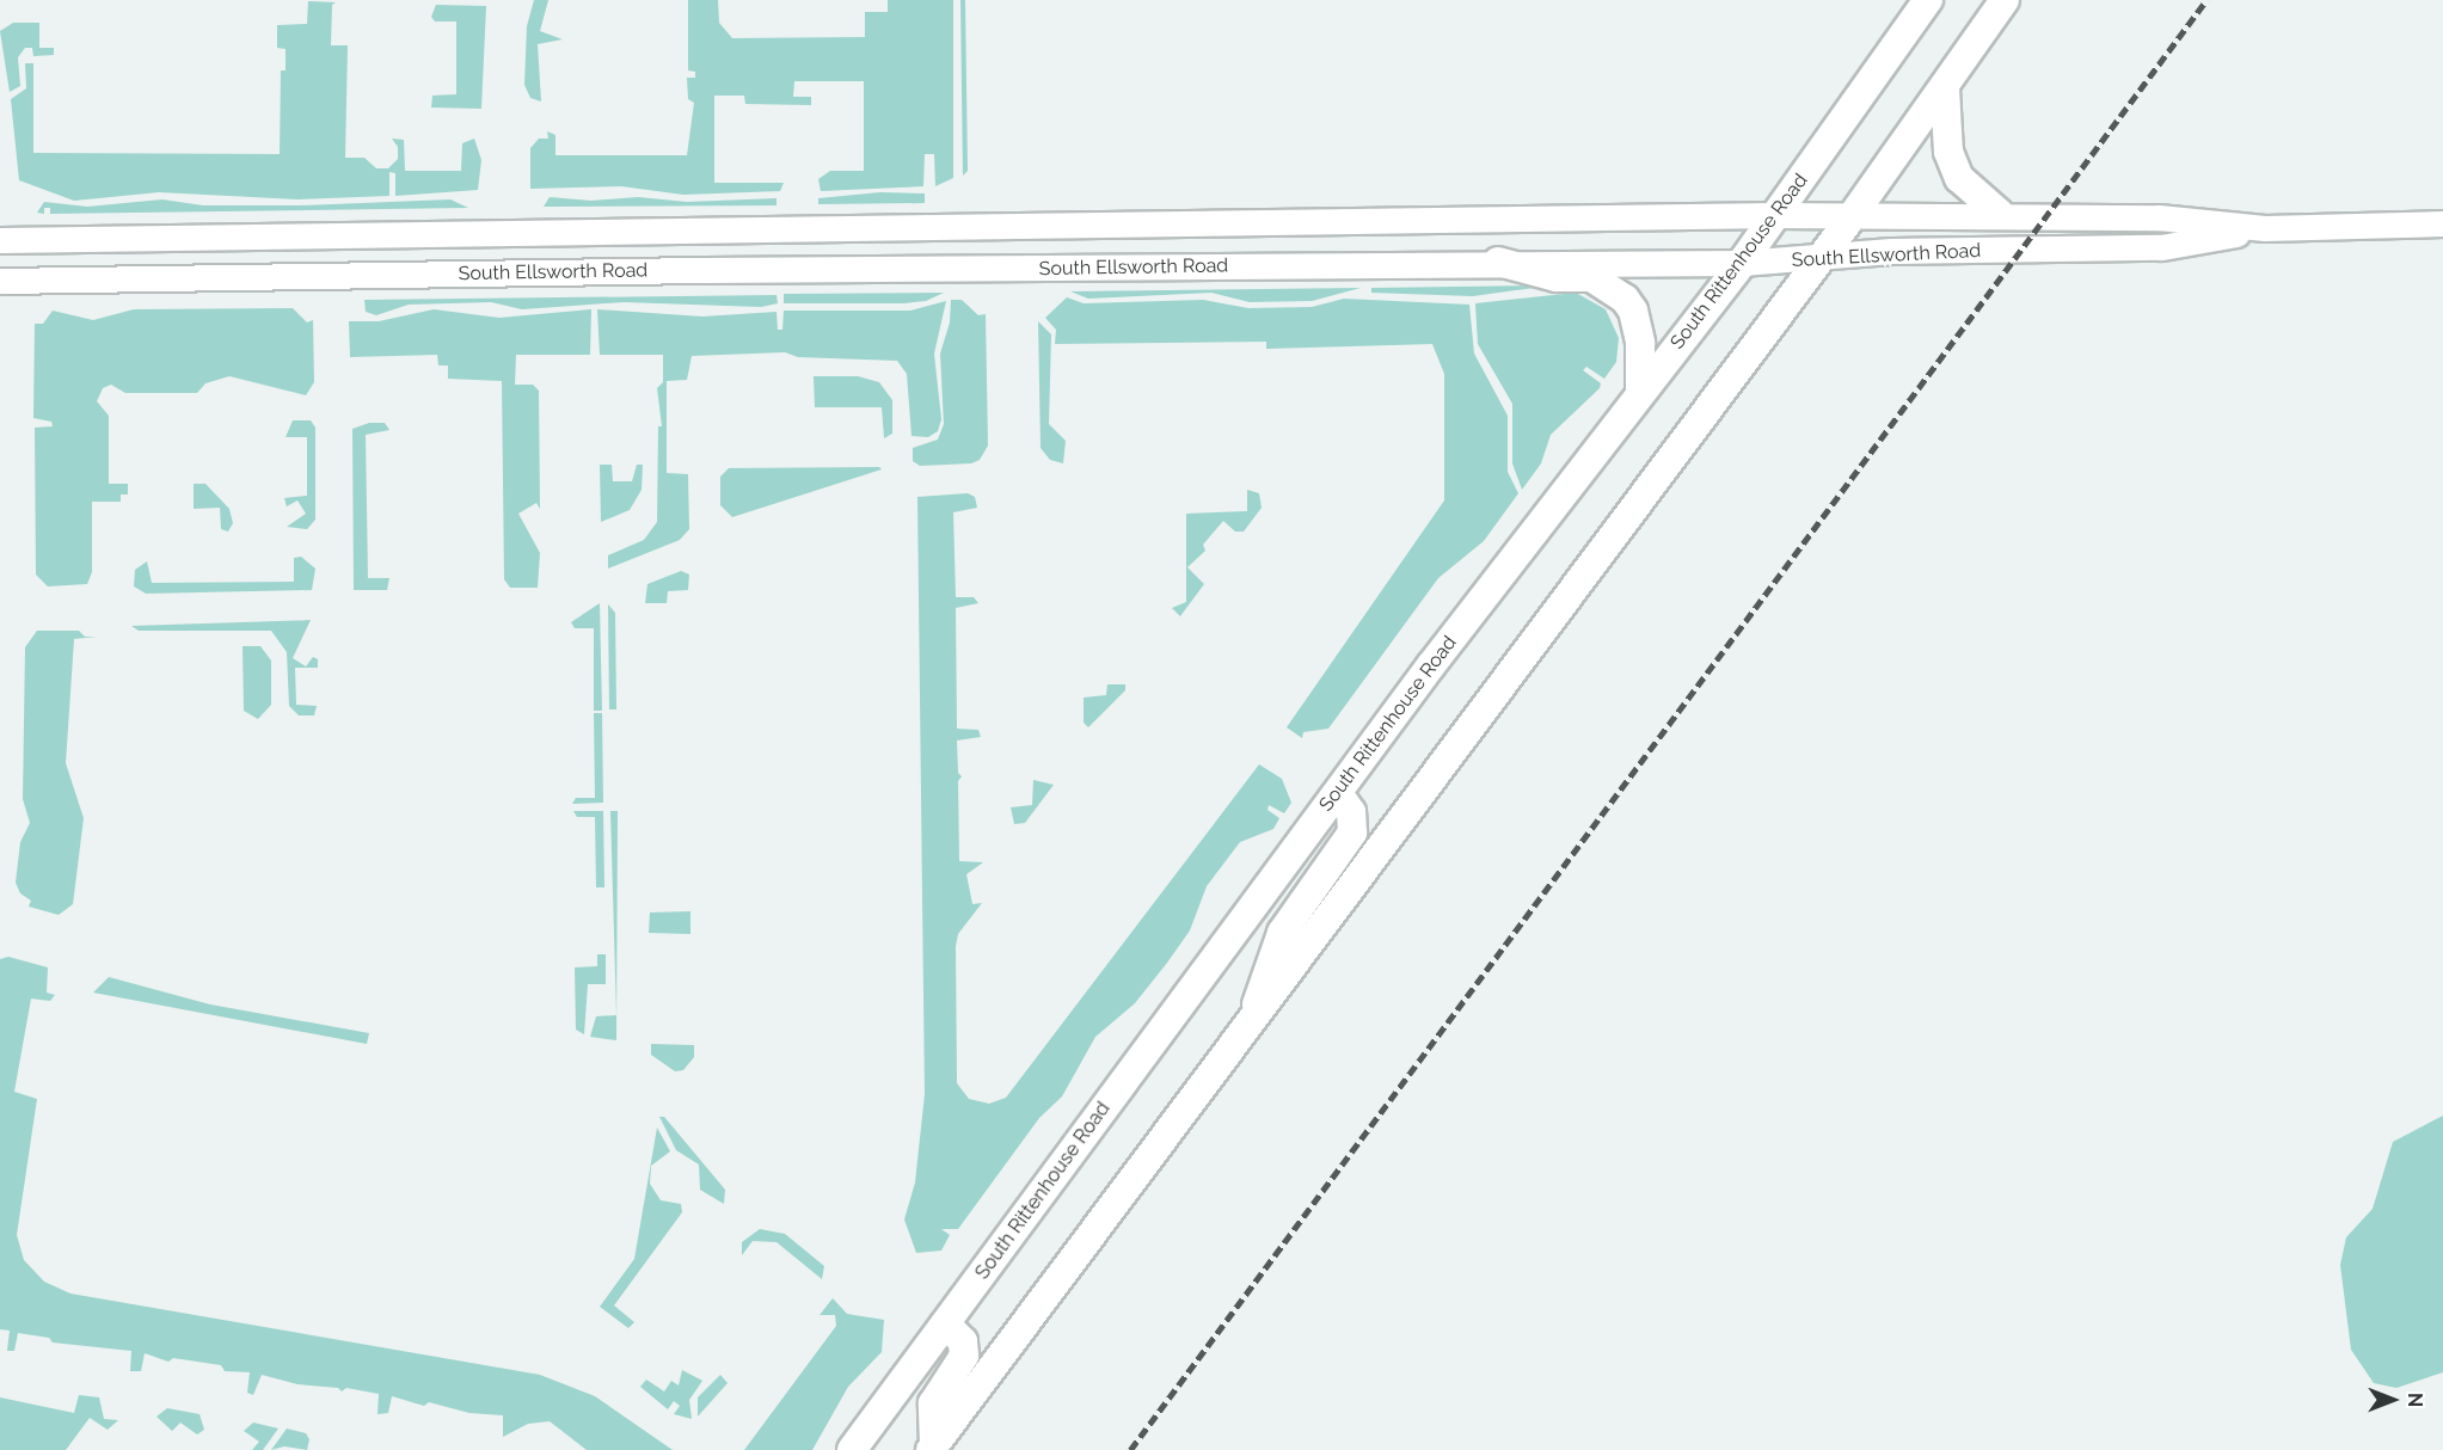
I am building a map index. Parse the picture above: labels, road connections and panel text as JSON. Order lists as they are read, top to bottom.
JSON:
{
  "streets": {
    "main road": ["South Rittenhouse Road"],
    "street": ["South Ellsworth Road"]
  },
  "crossings": [
    ["South Ellsworth Road", "South Rittenhouse Road"]
  ],
  "north": "right"
}
